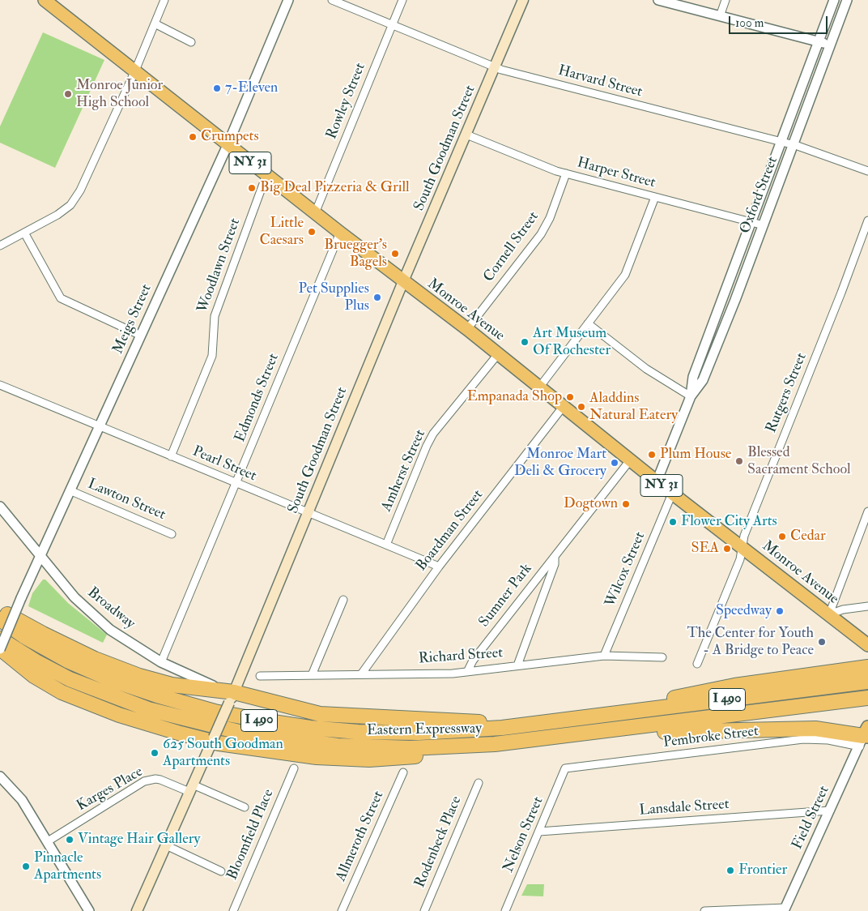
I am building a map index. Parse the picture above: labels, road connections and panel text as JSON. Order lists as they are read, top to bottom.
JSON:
{
  "streets": {
    "highway": ["I 490", "Eastern Expressway"],
    "main road": ["South Goodman Street", "NY 31", "Monroe Avenue"],
    "street": [
      "Harvard Street",
      "Rowley Street",
      "Harper Street",
      "Oxford Street",
      "Cornell Street",
      "Woodlawn Street",
      "Meigs Street",
      "Rutgers Street",
      "Edmonds Street",
      "Pearl Street",
      "Amherst Street",
      "Lawton Street",
      "Boardman Street",
      "Wilcox Street",
      "Sumner Park",
      "Broadway",
      "Richard Street",
      "Pembroke Street",
      "Karges Place",
      "Lansdale Street",
      "Field Street",
      "Bloomfield Place",
      "Nelson Street",
      "Allmeroth Street",
      "Rodenbeck Place"
    ]
  },
  "crossings": [
    ["Harvard Street", "Rowley Street"],
    ["Harvard Street", "South Goodman Street"],
    ["Harvard Street", "Oxford Street"],
    ["Rowley Street", "Monroe Avenue"],
    ["South Goodman Street", "Harper Street"],
    ["South Goodman Street", "Monroe Avenue"],
    ["South Goodman Street", "Pearl Street"],
    ["South Goodman Street", "Broadway"],
    ["South Goodman Street", "Karges Place"],
    ["Harper Street", "Oxford Street"],
    ["Harper Street", "Cornell Street"],
    ["Oxford Street", "Monroe Avenue"],
    ["Cornell Street", "Monroe Avenue"],
    ["Woodlawn Street", "Monroe Avenue"],
    ["Woodlawn Street", "Pearl Street"],
    ["Monroe Avenue", "Meigs Street"],
    ["Monroe Avenue", "Rutgers Street"],
    ["Monroe Avenue", "Edmonds Street"],
    ["Monroe Avenue", "Amherst Street"],
    ["Monroe Avenue", "Boardman Street"],
    ["Monroe Avenue", "Wilcox Street"],
    ["Monroe Avenue", "Sumner Park"],
    ["Meigs Street", "Pearl Street"],
    ["Meigs Street", "Lawton Street"],
    ["Meigs Street", "Broadway"],
    ["Edmonds Street", "Pearl Street"],
    ["Edmonds Street", "Broadway"],
    ["Pearl Street", "Amherst Street"],
    ["Pearl Street", "Boardman Street"],
    ["Boardman Street", "Richard Street"],
    ["Wilcox Street", "Richard Street"],
    ["Sumner Park", "Richard Street"],
    ["Pembroke Street", "Field Street"],
    ["Pembroke Street", "Nelson Street"],
    ["Lansdale Street", "Field Street"],
    ["Lansdale Street", "Nelson Street"]
  ],
  "places": [
    "7-Eleven",
    "Monroe Junior High School",
    "Crumpets",
    "Big Deal Pizzeria & Grill",
    "Little Caesars",
    "Bruegger's Bagels",
    "Pet Supplies Plus",
    "Art Museum Of Rochester",
    "Empanada Shop",
    "Aladdins Natural Eatery",
    "Plum House",
    "Blessed Sacrament School",
    "Monroe Mart Deli & Grocery",
    "Dogtown",
    "Flower City Arts",
    "Cedar",
    "SEA",
    "Speedway",
    "The Center for Youth - A Bridge to Peace",
    "625 South Goodman Apartments",
    "Vintage Hair Gallery",
    "Pinnacle Apartments",
    "Frontier"
  ],
  "scale_bar": "100 m"
}
